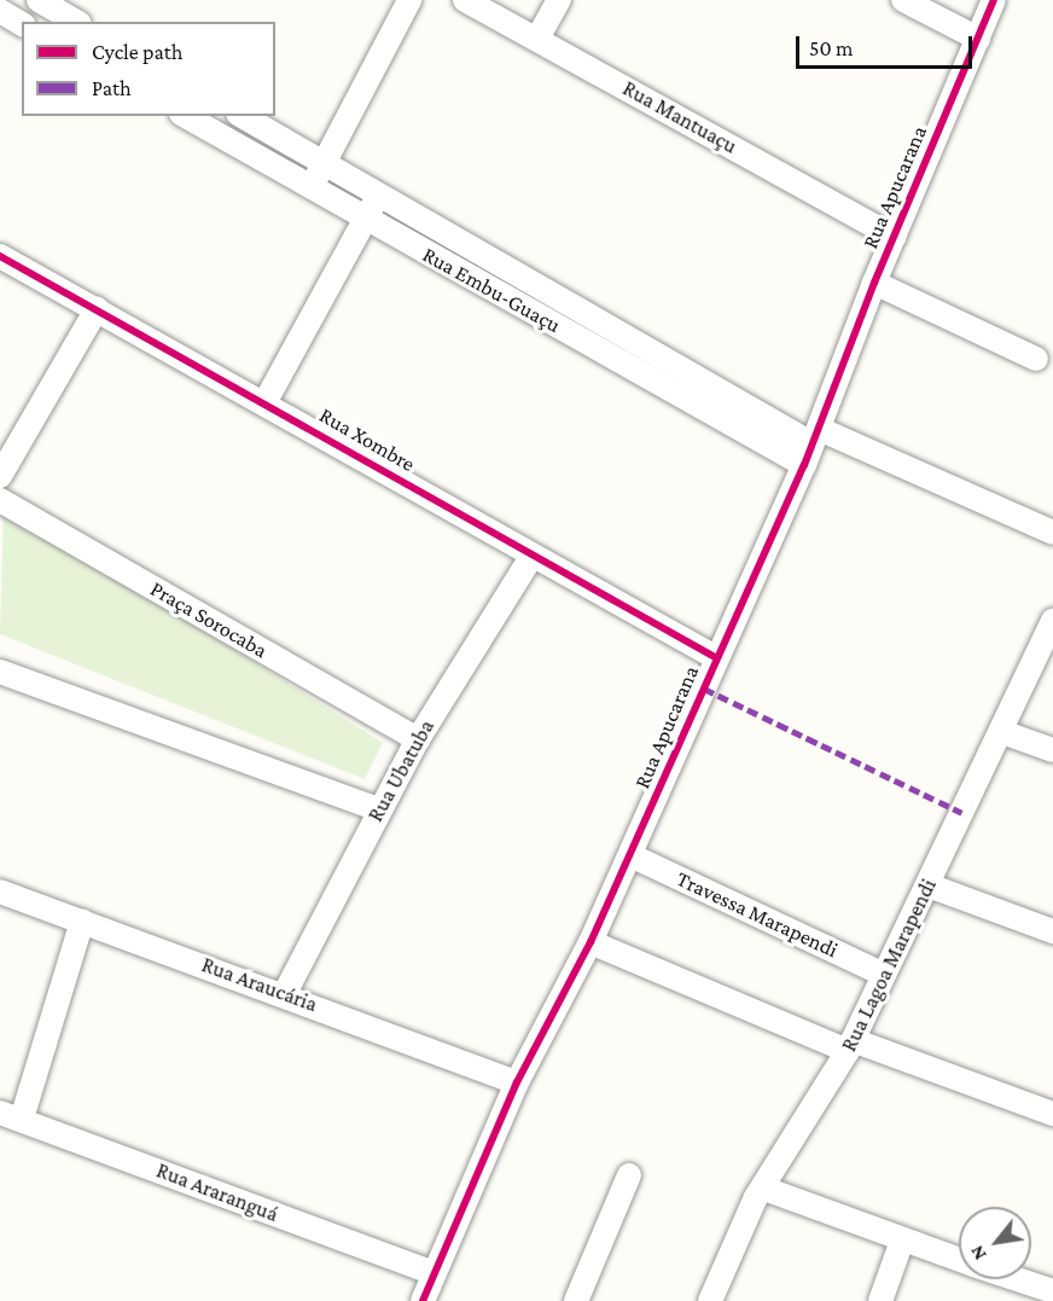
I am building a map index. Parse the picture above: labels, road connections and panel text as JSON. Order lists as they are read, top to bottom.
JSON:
{
  "streets": {
    "street": [
      "Rua Mantuaçu",
      "Rua Apucarana",
      "Rua Embu-Guaçu",
      "Rua Xombre",
      "Praça Sorocaba",
      "Rua Ubatuba",
      "Travessa Marapendi",
      "Rua Lagoa Marapendi",
      "Rua Araucária",
      "Rua Araranguá"
    ]
  },
  "crossings": [
    ["Rua Mantuaçu", "Rua Apucarana"],
    ["Rua Apucarana", "Rua Embu-Guaçu"],
    ["Rua Apucarana", "Rua Xombre"],
    ["Rua Apucarana", "Travessa Marapendi"],
    ["Rua Apucarana", "Rua Araucária"],
    ["Rua Apucarana", "Rua Araranguá"],
    ["Rua Xombre", "Rua Ubatuba"],
    ["Praça Sorocaba", "Rua Ubatuba"],
    ["Rua Ubatuba", "Rua Araucária"],
    ["Travessa Marapendi", "Rua Lagoa Marapendi"]
  ],
  "legend": ["Cycle path", "Path"],
  "scale_bar": "50 m",
  "north": "bottom left"
}
